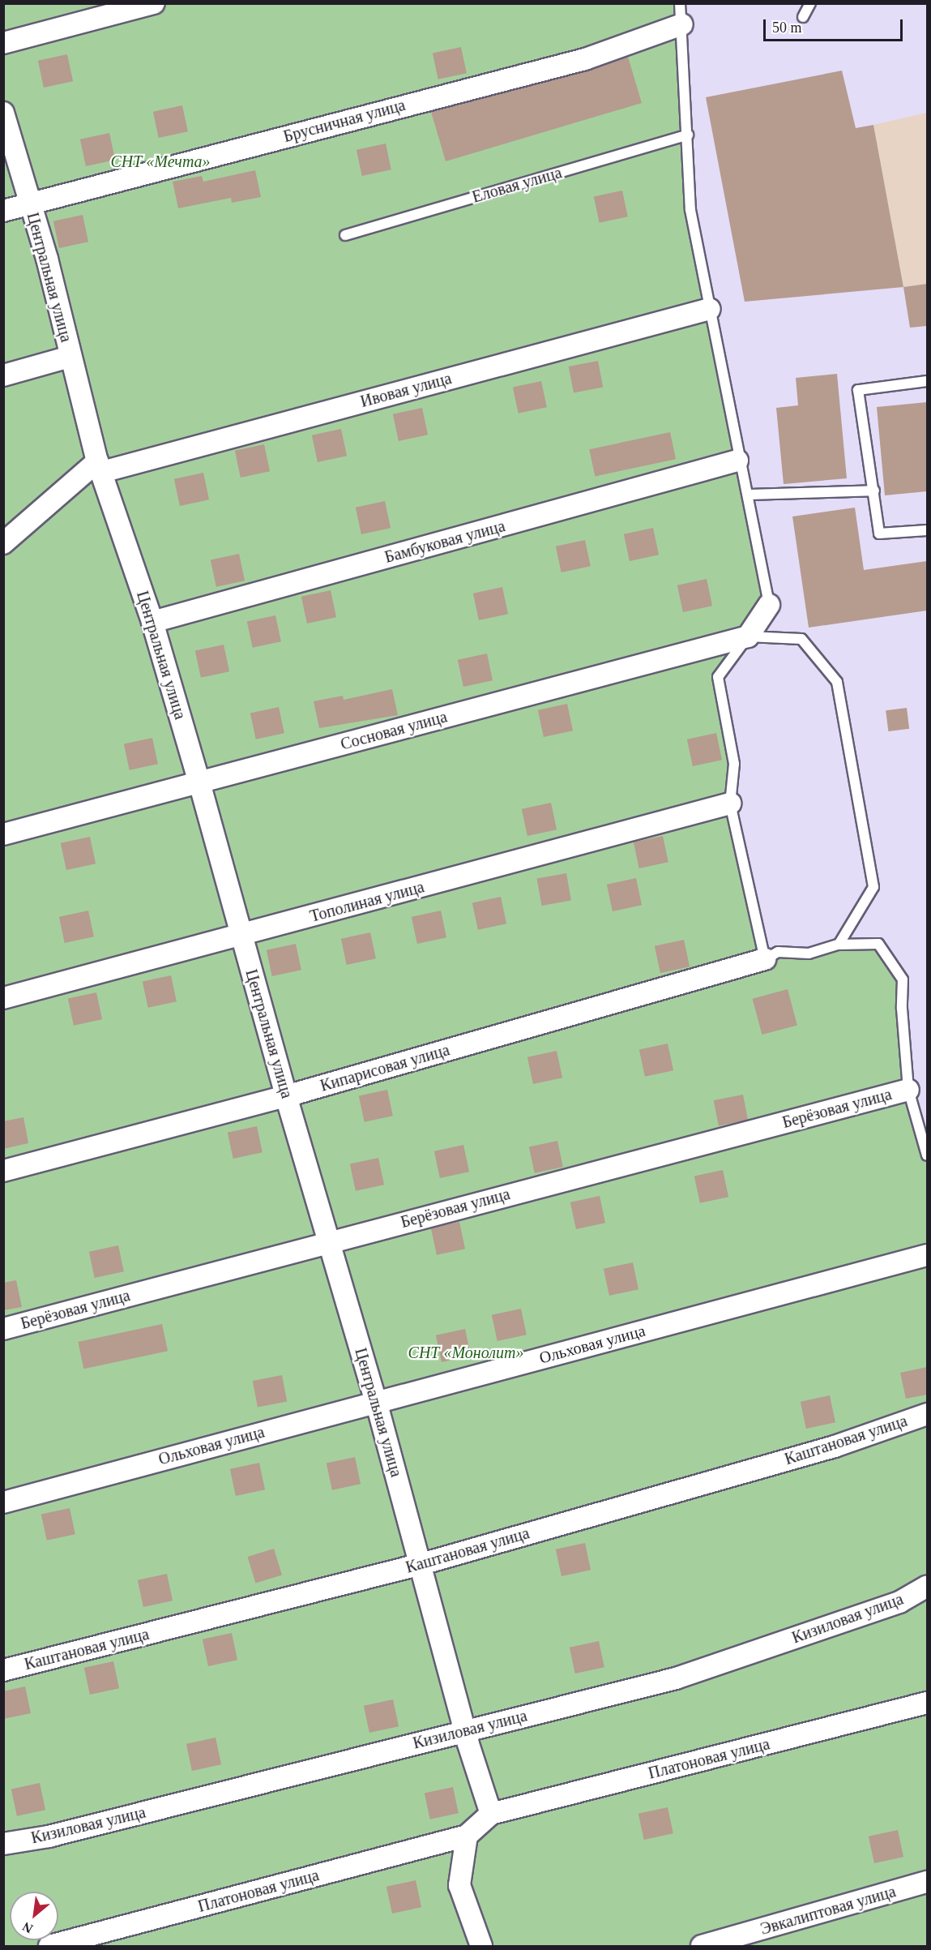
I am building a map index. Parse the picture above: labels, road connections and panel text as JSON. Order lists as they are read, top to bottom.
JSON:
{
  "streets": {
    "street": [
      "Брусничная улица",
      "Центральная улица",
      "Ивовая улица",
      "Бамбуковая улица",
      "Сосновая улица",
      "Тополиная улица",
      "Кипарисовая улица",
      "Берёзовая улица",
      "Ольховая улица",
      "Каштановая улица",
      "Кизиловая улица",
      "Платоновая улица",
      "Эвкалиптовая улица"
    ],
    "lane": ["Еловая улица"]
  },
  "crossings": [
    ["Брусничная улица", "Центральная улица"],
    ["Центральная улица", "Ивовая улица"],
    ["Центральная улица", "Бамбуковая улица"],
    ["Центральная улица", "Сосновая улица"],
    ["Центральная улица", "Тополиная улица"],
    ["Центральная улица", "Кипарисовая улица"],
    ["Центральная улица", "Берёзовая улица"],
    ["Центральная улица", "Ольховая улица"],
    ["Центральная улица", "Каштановая улица"],
    ["Центральная улица", "Кизиловая улица"],
    ["Центральная улица", "Платоновая улица"]
  ],
  "parks": ["СНТ «Мечта»", "СНТ «Монолит»"],
  "scale_bar": "50 m",
  "north": "bottom left"
}
